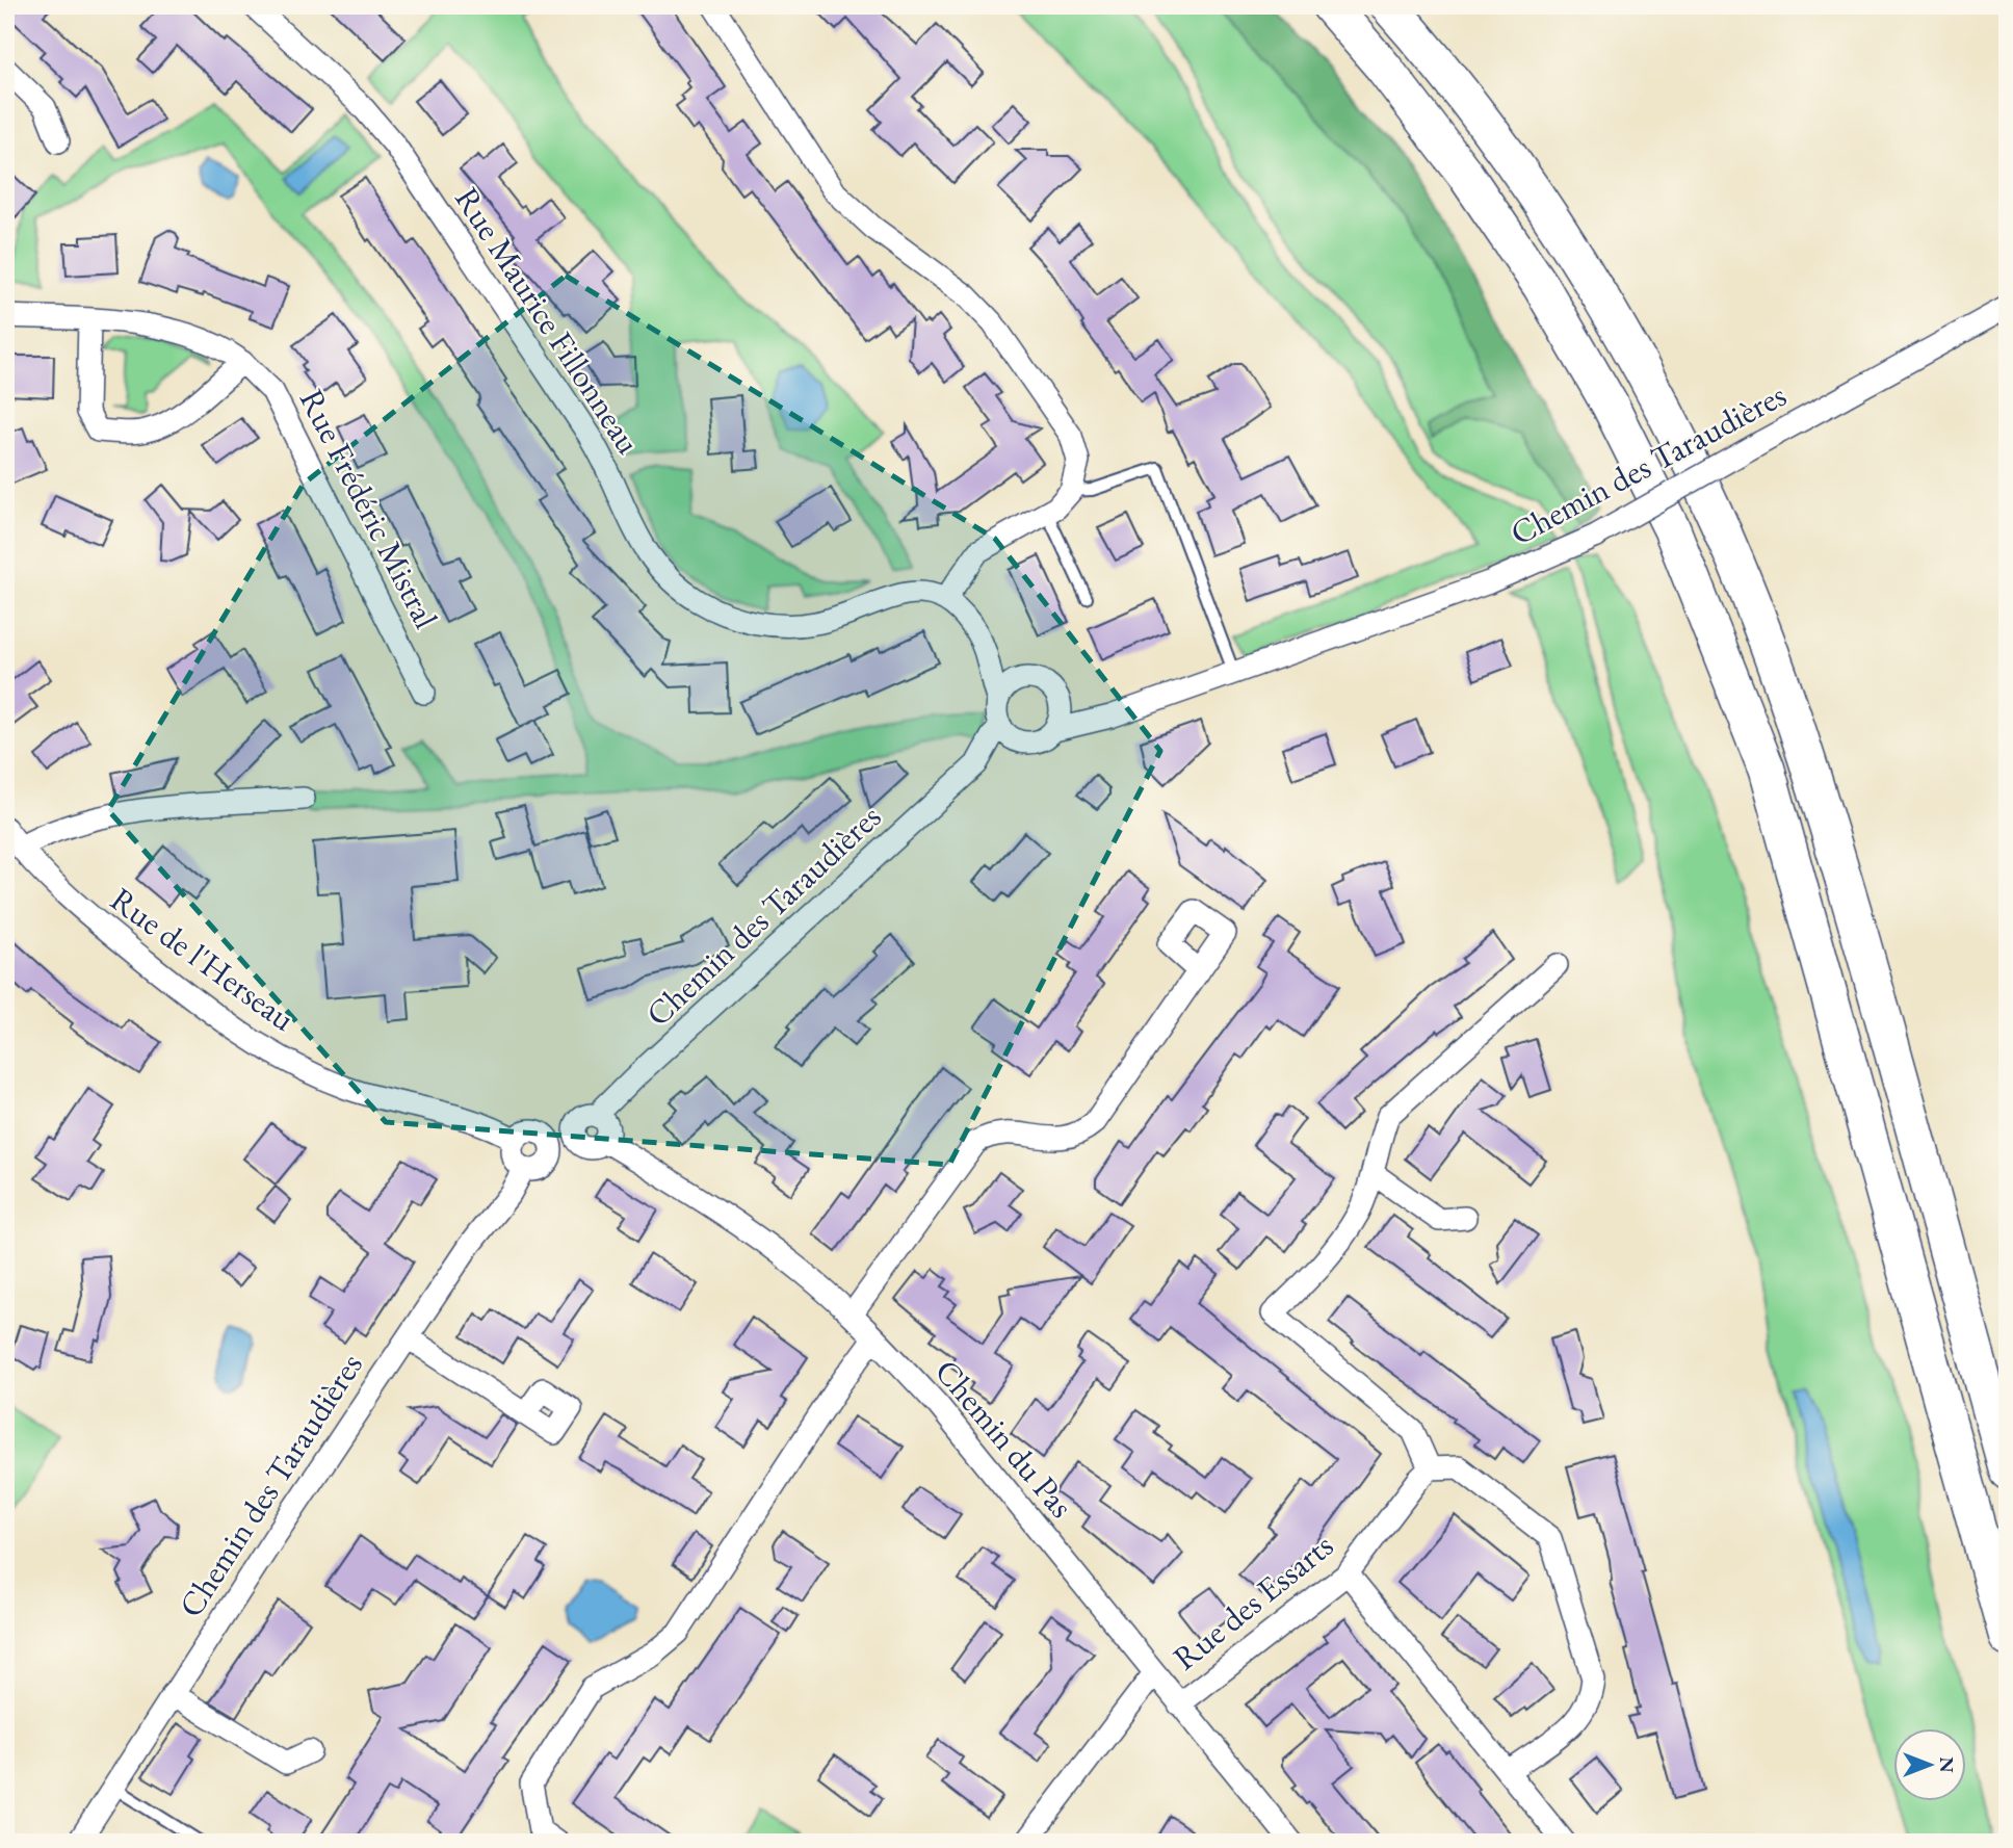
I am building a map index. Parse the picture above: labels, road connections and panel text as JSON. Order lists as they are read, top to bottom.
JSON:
{
  "streets": {
    "street": [
      "Rue Maurice Fillonneau",
      "Chemin des Taraudières",
      "Rue Frédéric Mistral",
      "Rue de l'Herseau",
      "Chemin du Pas",
      "Rue des Essarts"
    ]
  },
  "crossings": [
    ["Chemin des Taraudières", "Rue de l'Herseau"],
    ["Chemin des Taraudières", "Chemin du Pas"],
    ["Chemin du Pas", "Rue des Essarts"]
  ],
  "north": "right"
}
